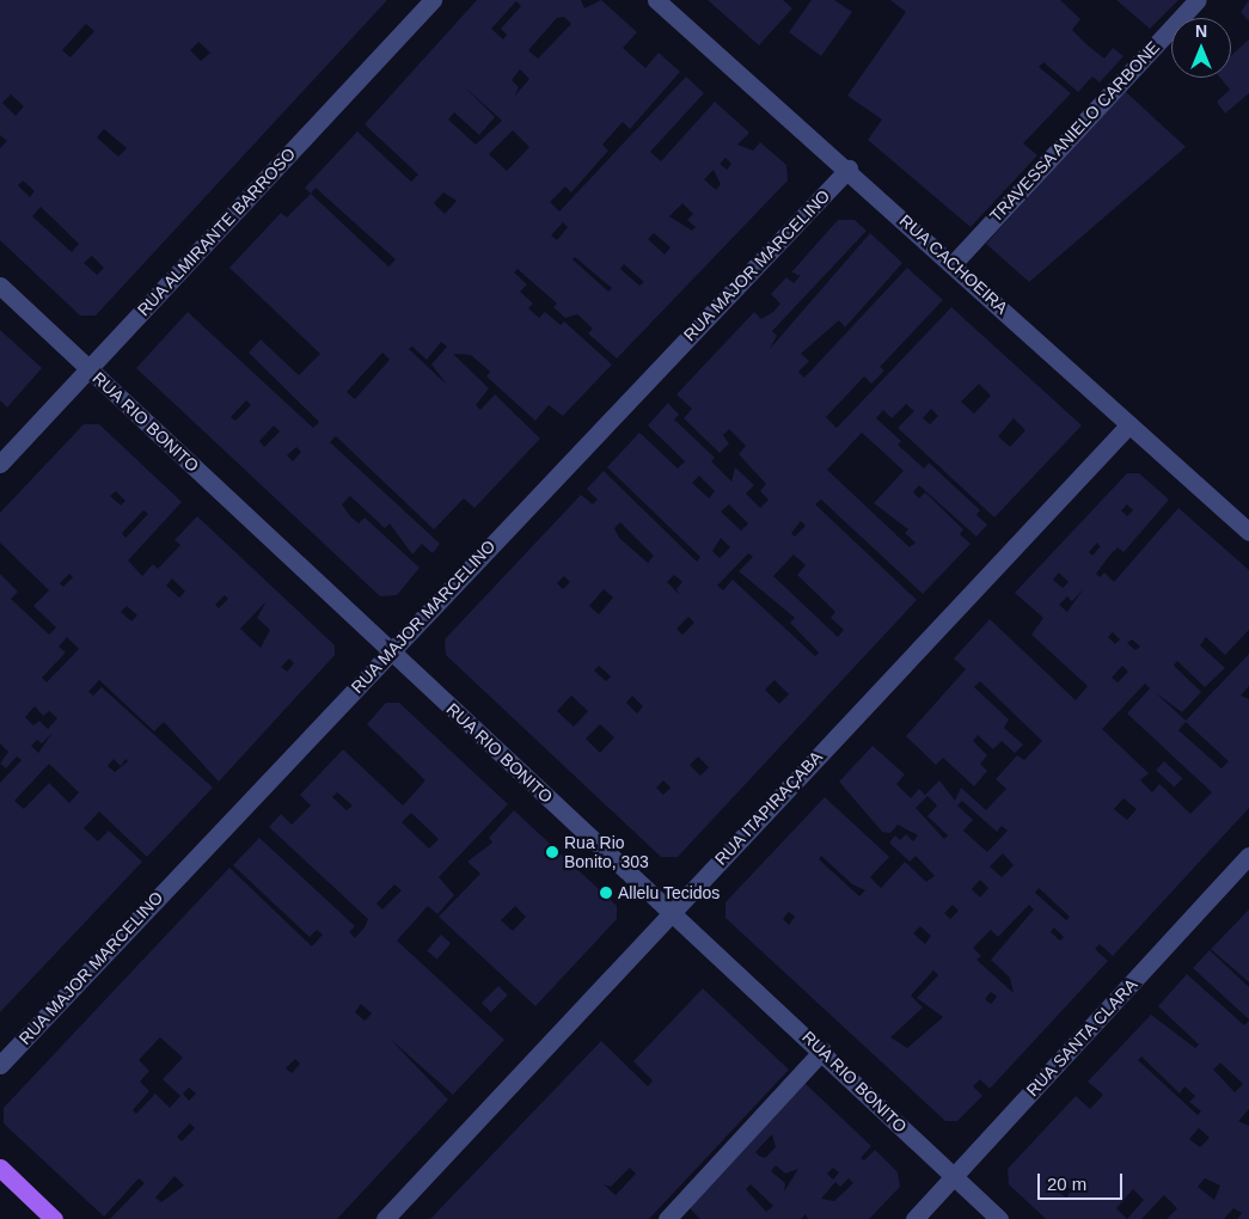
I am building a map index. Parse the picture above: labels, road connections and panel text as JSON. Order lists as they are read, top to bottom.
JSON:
{
  "streets": {
    "street": [
      "TRAVESSA ANIELO CARBONE",
      "RUA ALMIRANTE BARROSO",
      "RUA CACHOEIRA",
      "RUA MAJOR MARCELINO",
      "RUA RIO BONITO",
      "RUA ITAPIRAÇABA",
      "RUA SANTA CLARA"
    ]
  },
  "crossings": [
    ["TRAVESSA ANIELO CARBONE", "RUA CACHOEIRA"],
    ["RUA ALMIRANTE BARROSO", "RUA RIO BONITO"],
    ["RUA CACHOEIRA", "RUA MAJOR MARCELINO"],
    ["RUA CACHOEIRA", "RUA ITAPIRAÇABA"],
    ["RUA MAJOR MARCELINO", "RUA RIO BONITO"],
    ["RUA RIO BONITO", "RUA ITAPIRAÇABA"],
    ["RUA RIO BONITO", "RUA SANTA CLARA"]
  ],
  "places": ["Rua Rio Bonito, 303", "Allelu Tecidos"],
  "scale_bar": "20 m",
  "north": "top"
}
